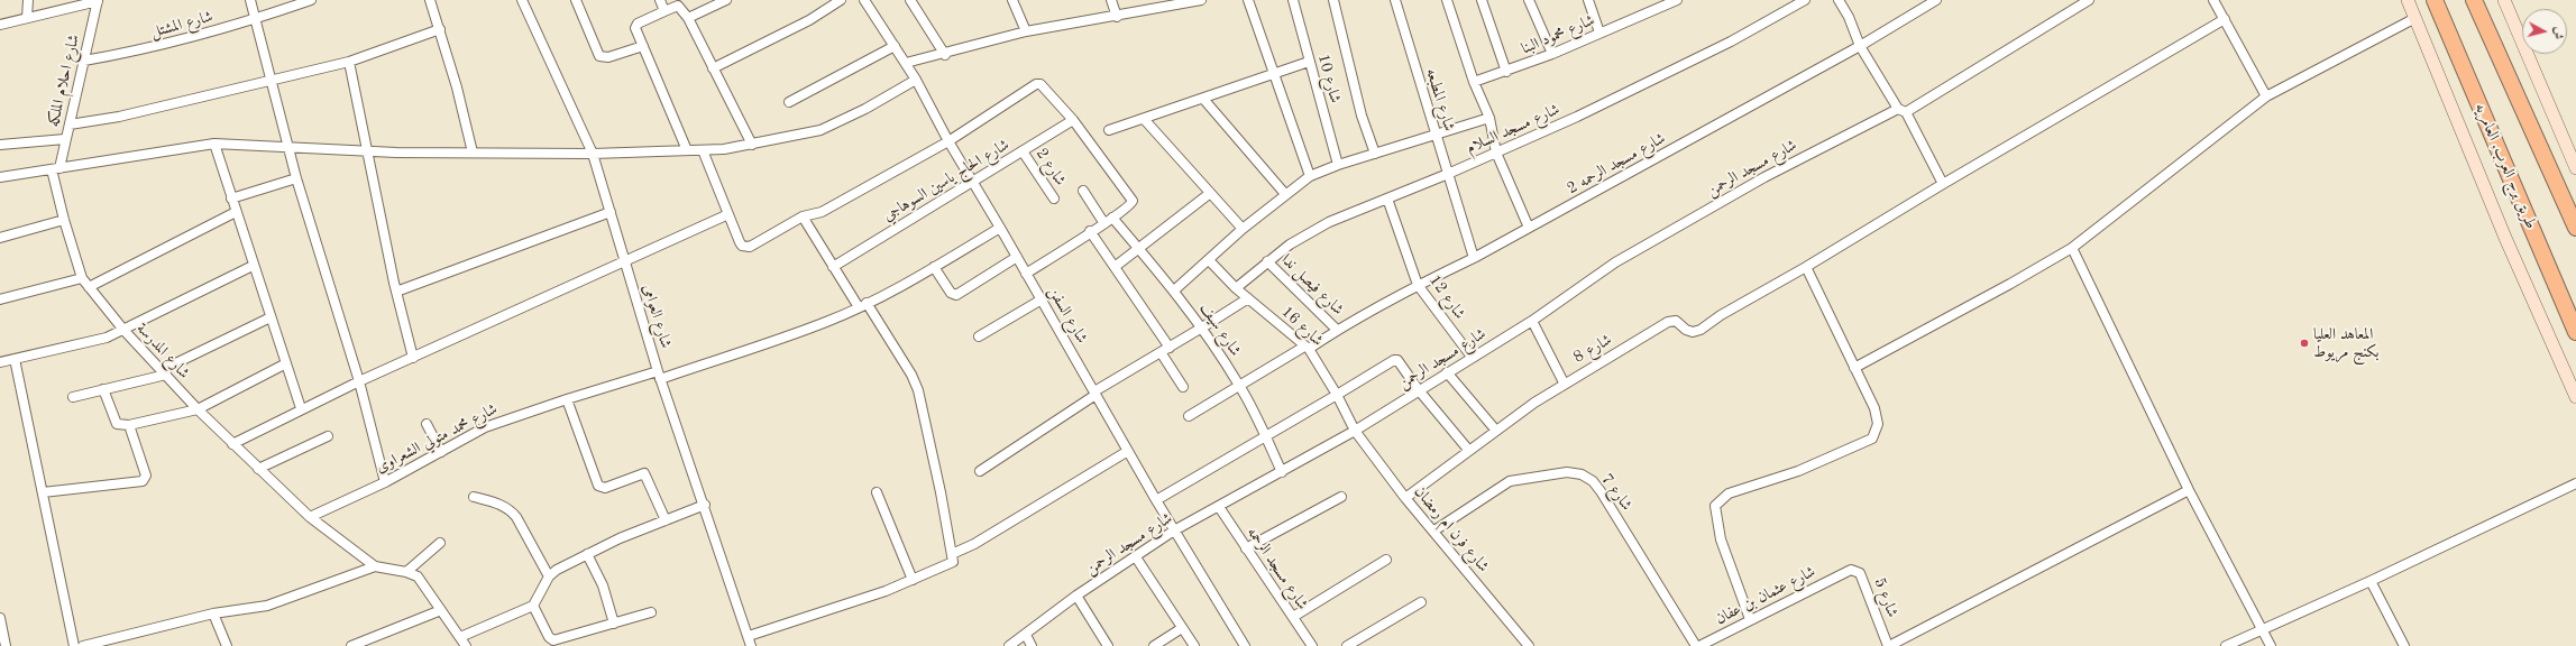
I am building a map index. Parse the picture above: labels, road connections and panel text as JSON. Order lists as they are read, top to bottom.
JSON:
{
  "streets": {
    "highway": ["طريق برج العرب, العامريه"],
    "street": [
      "شارع المشتل",
      "شارع محمود البنا",
      "شارع 10",
      "شارع احلام الملكه",
      "شارع المطبعه",
      "شارع مسجد السلام",
      "شارع مسجد الرحمه 2",
      "شارع 2",
      "شارع مسجد الرحمن",
      "شارع الحاج ياسين السوهاجي",
      "شارع فيصل ندا",
      "شارع 12",
      "شارع السفن",
      "شارع العوامى",
      "شارع 16",
      "شارع سيف",
      "شارع 8",
      "شارع المدرسة",
      "شارع محمد متولي الشعراوى",
      "شارع 7",
      "شارع فرن ام رمضان",
      "شارع مسجد الرحمه",
      "شارع عثمان بن عفان",
      "شارع 5"
    ]
  },
  "crossings": [
    ["شارع المشتل", "شارع احلام الملكه"],
    ["شارع احلام الملكه", "شارع المدرسة"],
    ["شارع المطبعه", "شارع مسجد السلام"],
    ["شارع المطبعه", "شارع مسجد الرحمه 2"],
    ["شارع مسجد السلام", "شارع فيصل ندا"],
    ["شارع مسجد السلام", "شارع 12"],
    ["شارع مسجد السلام", "شارع 16"],
    ["شارع مسجد الرحمه 2", "شارع فيصل ندا"],
    ["شارع مسجد الرحمه 2", "شارع 12"],
    ["شارع مسجد الرحمه 2", "شارع 16"],
    ["شارع 2", "شارع الحاج ياسين السوهاجي"],
    ["شارع مسجد الرحمن", "شارع 12"],
    ["شارع مسجد الرحمن", "شارع السفن"],
    ["شارع مسجد الرحمن", "شارع 16"],
    ["شارع مسجد الرحمن", "شارع سيف"],
    ["شارع مسجد الرحمن", "شارع فرن ام رمضان"],
    ["شارع مسجد الرحمن", "شارع مسجد الرحمه"],
    ["شارع الحاج ياسين السوهاجي", "شارع السفن"],
    ["شارع السفن", "شارع محمد متولي الشعراوى"],
    ["شارع العوامى", "شارع محمد متولي الشعراوى"],
    ["شارع 16", "شارع فرن ام رمضان"],
    ["شارع 8", "شارع فرن ام رمضان"],
    ["شارع المدرسة", "شارع محمد متولي الشعراوى"],
    ["شارع 7", "شارع فرن ام رمضان"],
    ["شارع 7", "شارع عثمان بن عفان"],
    ["شارع عثمان بن عفان", "شارع 5"]
  ],
  "places": ["المعاهد العليا بكنج مريوط"],
  "north": "right"
}
